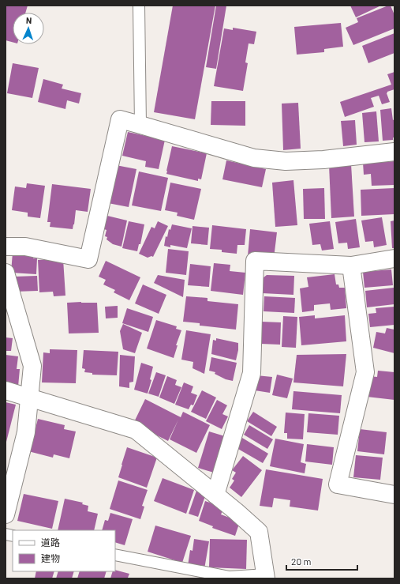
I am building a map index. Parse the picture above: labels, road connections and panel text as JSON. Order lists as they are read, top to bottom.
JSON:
{
  "legend": ["道路", "建物"],
  "scale_bar": "20 m",
  "north": "top"
}
